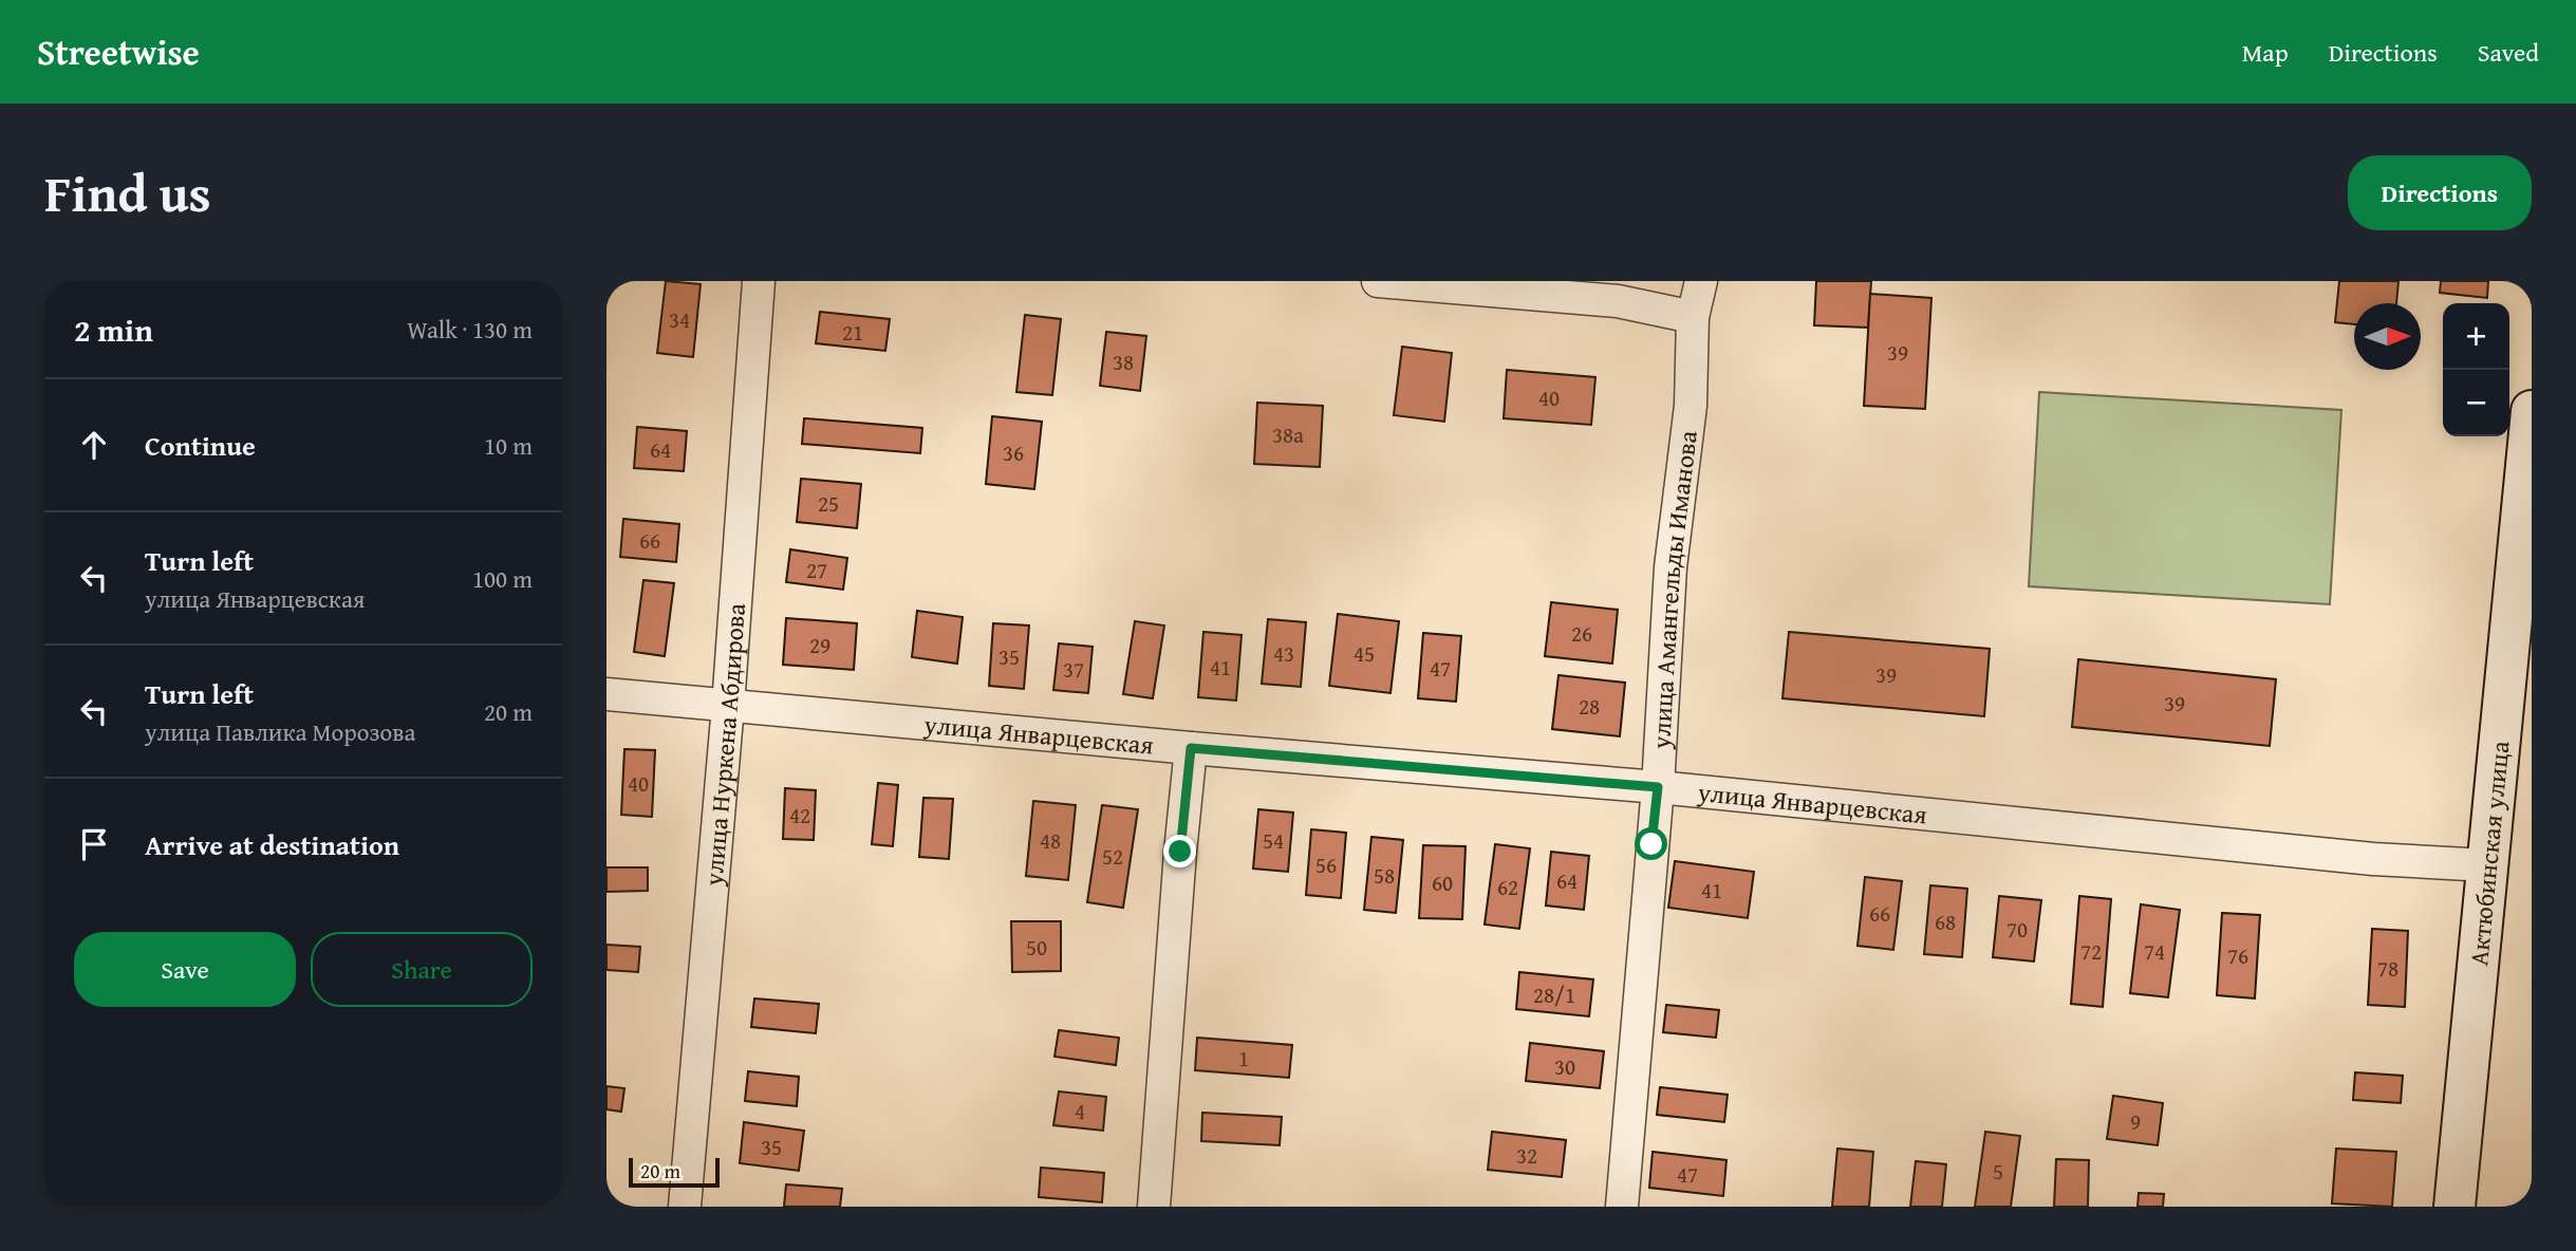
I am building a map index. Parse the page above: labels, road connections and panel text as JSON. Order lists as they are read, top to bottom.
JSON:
{
  "streets": {
    "street": [
      "улица Амангельды Иманова",
      "улица Январцевская",
      "улица Нуркена Абдирова",
      "Актюбинская улица"
    ]
  },
  "crossings": [
    ["улица Амангельды Иманова", "улица Январцевская"],
    ["улица Январцевская", "улица Нуркена Абдирова"],
    ["улица Январцевская", "Актюбинская улица"]
  ],
  "house_numbers": [
    "34",
    "21",
    "39",
    "38",
    "40",
    "38а",
    "64",
    "36",
    "25",
    "66",
    "27",
    "26",
    "29",
    "43",
    "45",
    "35",
    "41",
    "47",
    "37",
    "39",
    "39",
    "28",
    "40",
    "42",
    "48",
    "54",
    "52",
    "56",
    "58",
    "64",
    "60",
    "62",
    "41",
    "66",
    "68",
    "70",
    "50",
    "72",
    "74",
    "76",
    "78",
    "28/1",
    "1",
    "30",
    "4",
    "9",
    "35",
    "32",
    "5",
    "47"
  ],
  "scale_bar": "20 m",
  "north": "right",
  "page": {
    "header": "Streetwise",
    "nav": ["Map", "Directions", "Saved"],
    "title": "Find us",
    "buttons": [
      "Directions",
      ["Save", "Share"]
    ],
    "heading": ["2 min", "Walk · 130 m"],
    "map_buttons": ["+", "−"],
    "list": [
      ["Continue", "10 m"],
      ["Turn left", "улица Январцевская", "100 m"],
      ["Turn left", "улица Павлика Морозова", "20 m"],
      "Arrive at destination"
    ],
    "scale": "20 m"
  }
}
